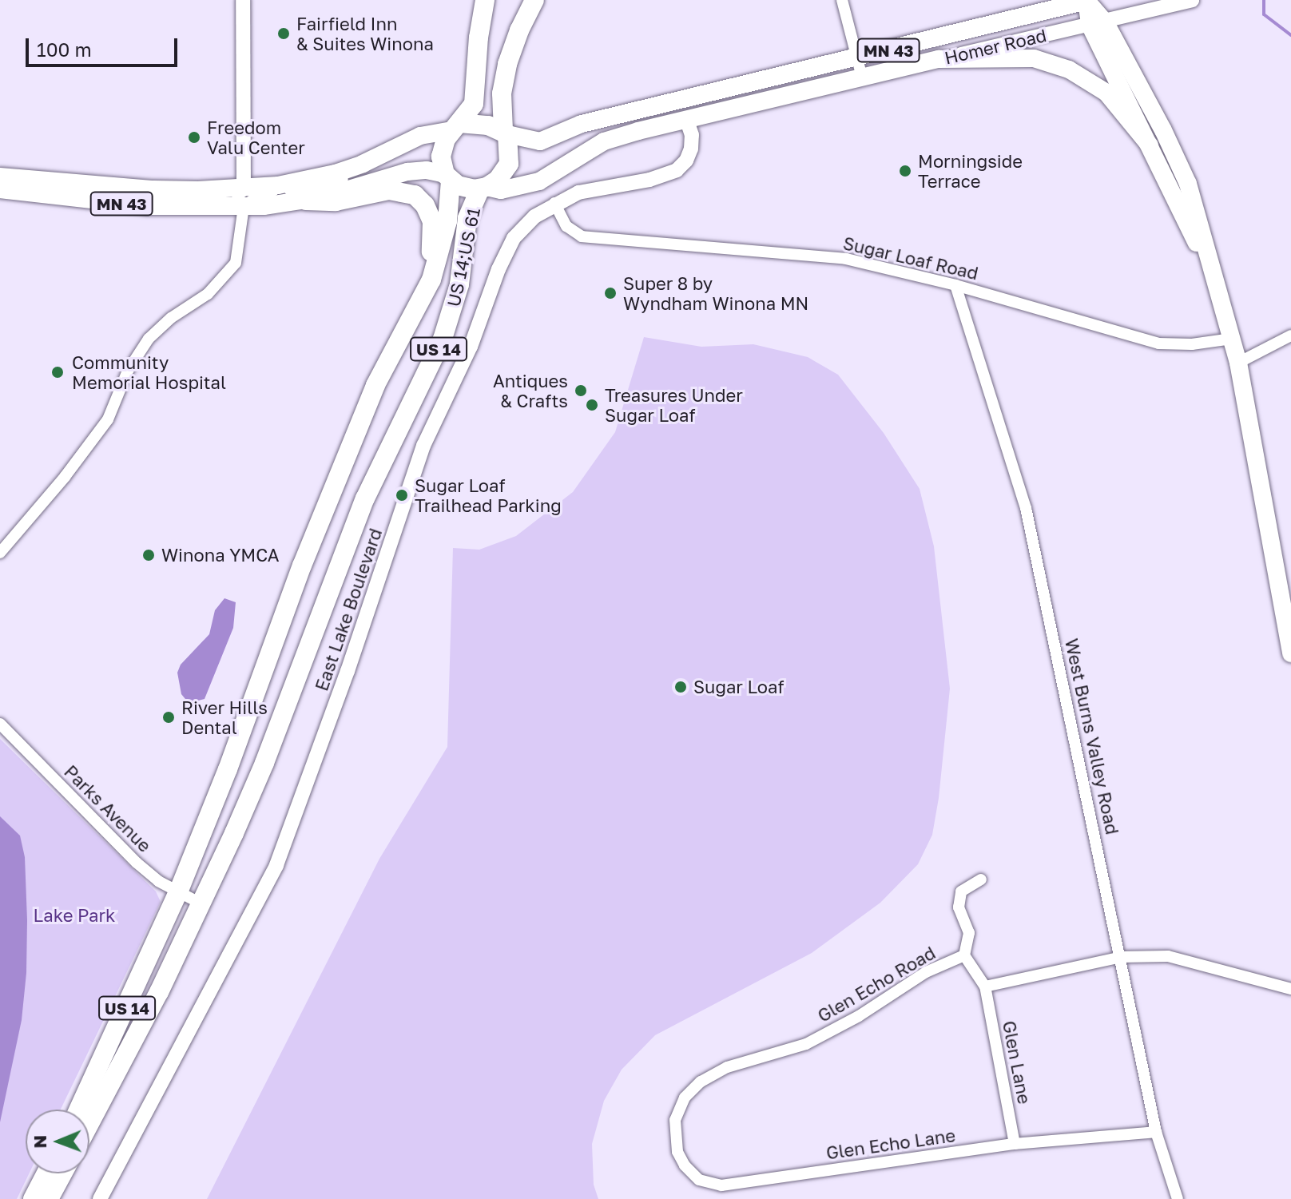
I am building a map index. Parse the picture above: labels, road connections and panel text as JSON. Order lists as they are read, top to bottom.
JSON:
{
  "streets": {
    "highway": ["US 14;US 61", "US 14"],
    "main road": ["Homer Road", "MN 43"],
    "street": [
      "Sugar Loaf Road",
      "East Lake Boulevard",
      "West Burns Valley Road",
      "Parks Avenue",
      "Glen Echo Road",
      "Glen Lane",
      "Glen Echo Lane"
    ]
  },
  "crossings": [
    ["Homer Road", "MN 43"],
    ["Homer Road", "US 14;US 61"],
    ["Homer Road", "East Lake Boulevard"],
    ["MN 43", "US 14;US 61"],
    ["MN 43", "Sugar Loaf Road"],
    ["MN 43", "East Lake Boulevard"],
    ["US 14;US 61", "US 14"],
    ["US 14;US 61", "Parks Avenue"],
    ["Sugar Loaf Road", "East Lake Boulevard"],
    ["Sugar Loaf Road", "West Burns Valley Road"],
    ["US 14", "Parks Avenue"],
    ["West Burns Valley Road", "Glen Echo Lane"],
    ["Glen Echo Road", "Glen Lane"],
    ["Glen Echo Road", "Glen Echo Lane"],
    ["Glen Lane", "Glen Echo Lane"]
  ],
  "parks": ["Lake Park"],
  "places": [
    "Fairfield Inn & Suites Winona",
    "Freedom Valu Center",
    "Morningside Terrace",
    "Super 8 by Wyndham Winona MN",
    "Community Memorial Hospital",
    "Antiques & Crafts",
    "Treasures Under Sugar Loaf",
    "Sugar Loaf Trailhead Parking",
    "Winona YMCA",
    "Sugar Loaf",
    "River Hills Dental"
  ],
  "scale_bar": "100 m",
  "north": "left"
}
